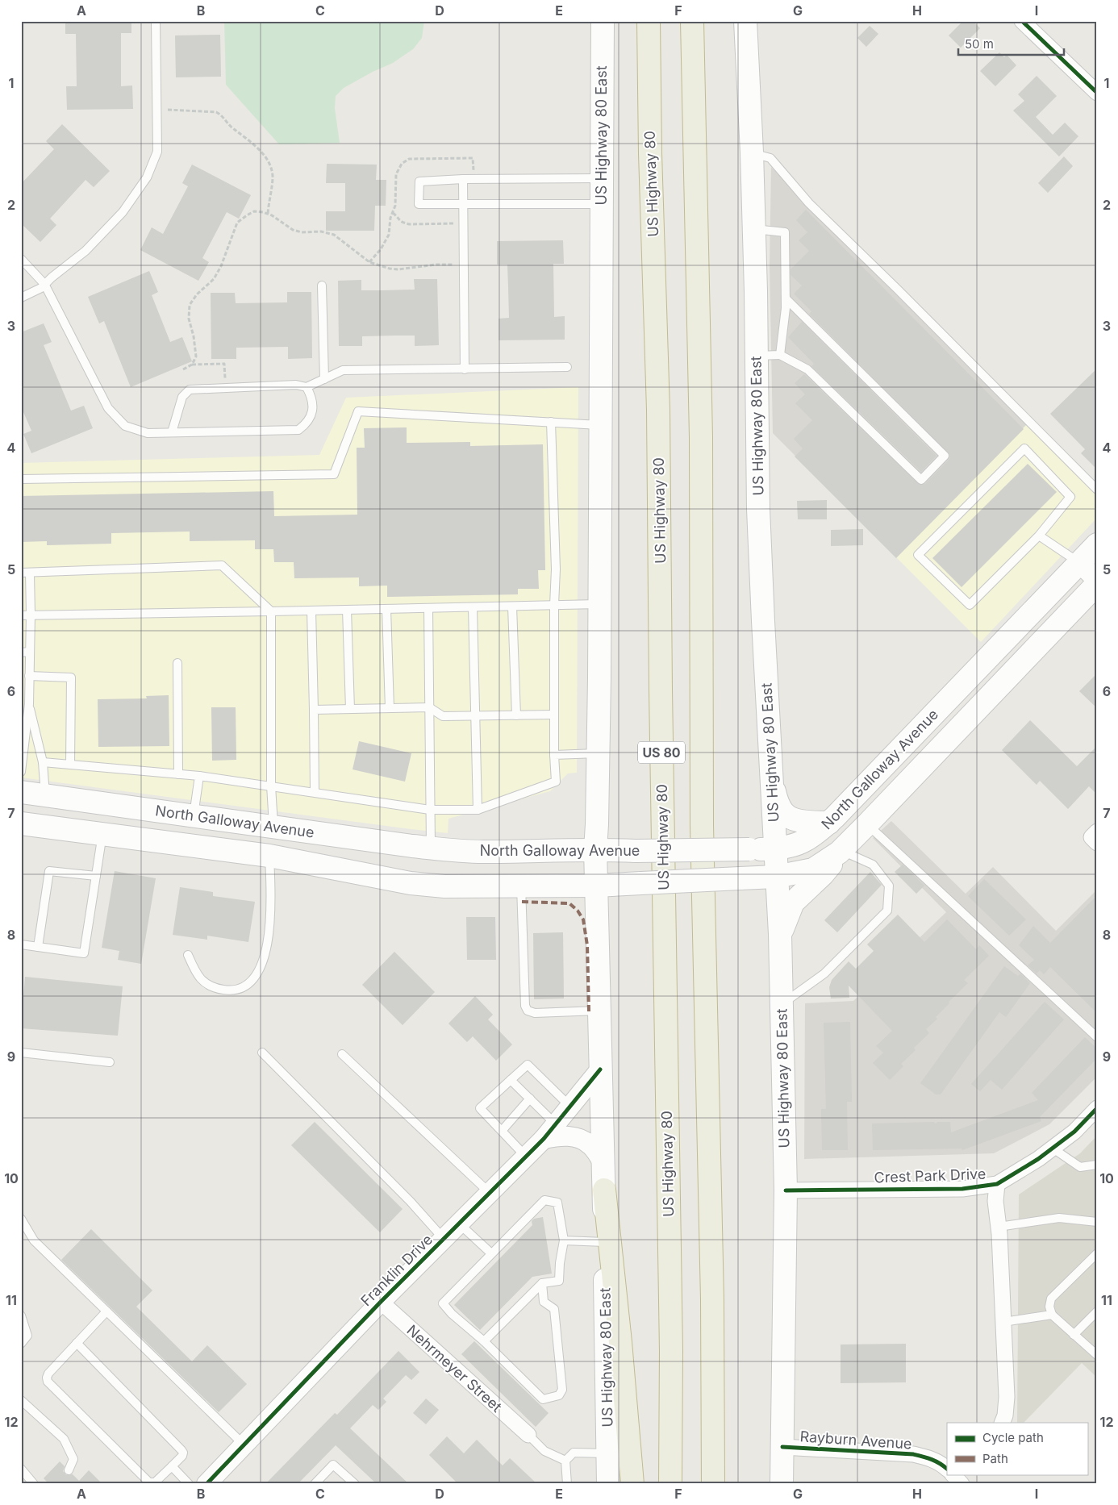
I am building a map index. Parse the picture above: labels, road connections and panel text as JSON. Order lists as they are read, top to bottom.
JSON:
{
  "streets": {
    "highway": ["US Highway 80", "US 80"],
    "main road": ["US Highway 80 East", "North Galloway Avenue"],
    "street": [
      "Crest Park Drive",
      "Franklin Drive",
      "Nehrmeyer Street",
      "Rayburn Avenue"
    ]
  },
  "crossings": [
    ["US Highway 80 East", "North Galloway Avenue"],
    ["US Highway 80 East", "Crest Park Drive"],
    ["US Highway 80 East", "Franklin Drive"],
    ["US Highway 80 East", "Rayburn Avenue"],
    ["Franklin Drive", "Nehrmeyer Street"]
  ],
  "legend": ["Cycle path", "Path"],
  "scale_bar": "50 m",
  "grid": {
    "columns": [
      "A",
      "B",
      "C",
      "D",
      "E",
      "F",
      "G",
      "H",
      "I"
    ],
    "rows": [
      "1",
      "2",
      "3",
      "4",
      "5",
      "6",
      "7",
      "8",
      "9",
      "10",
      "11",
      "12"
    ]
  }
}
